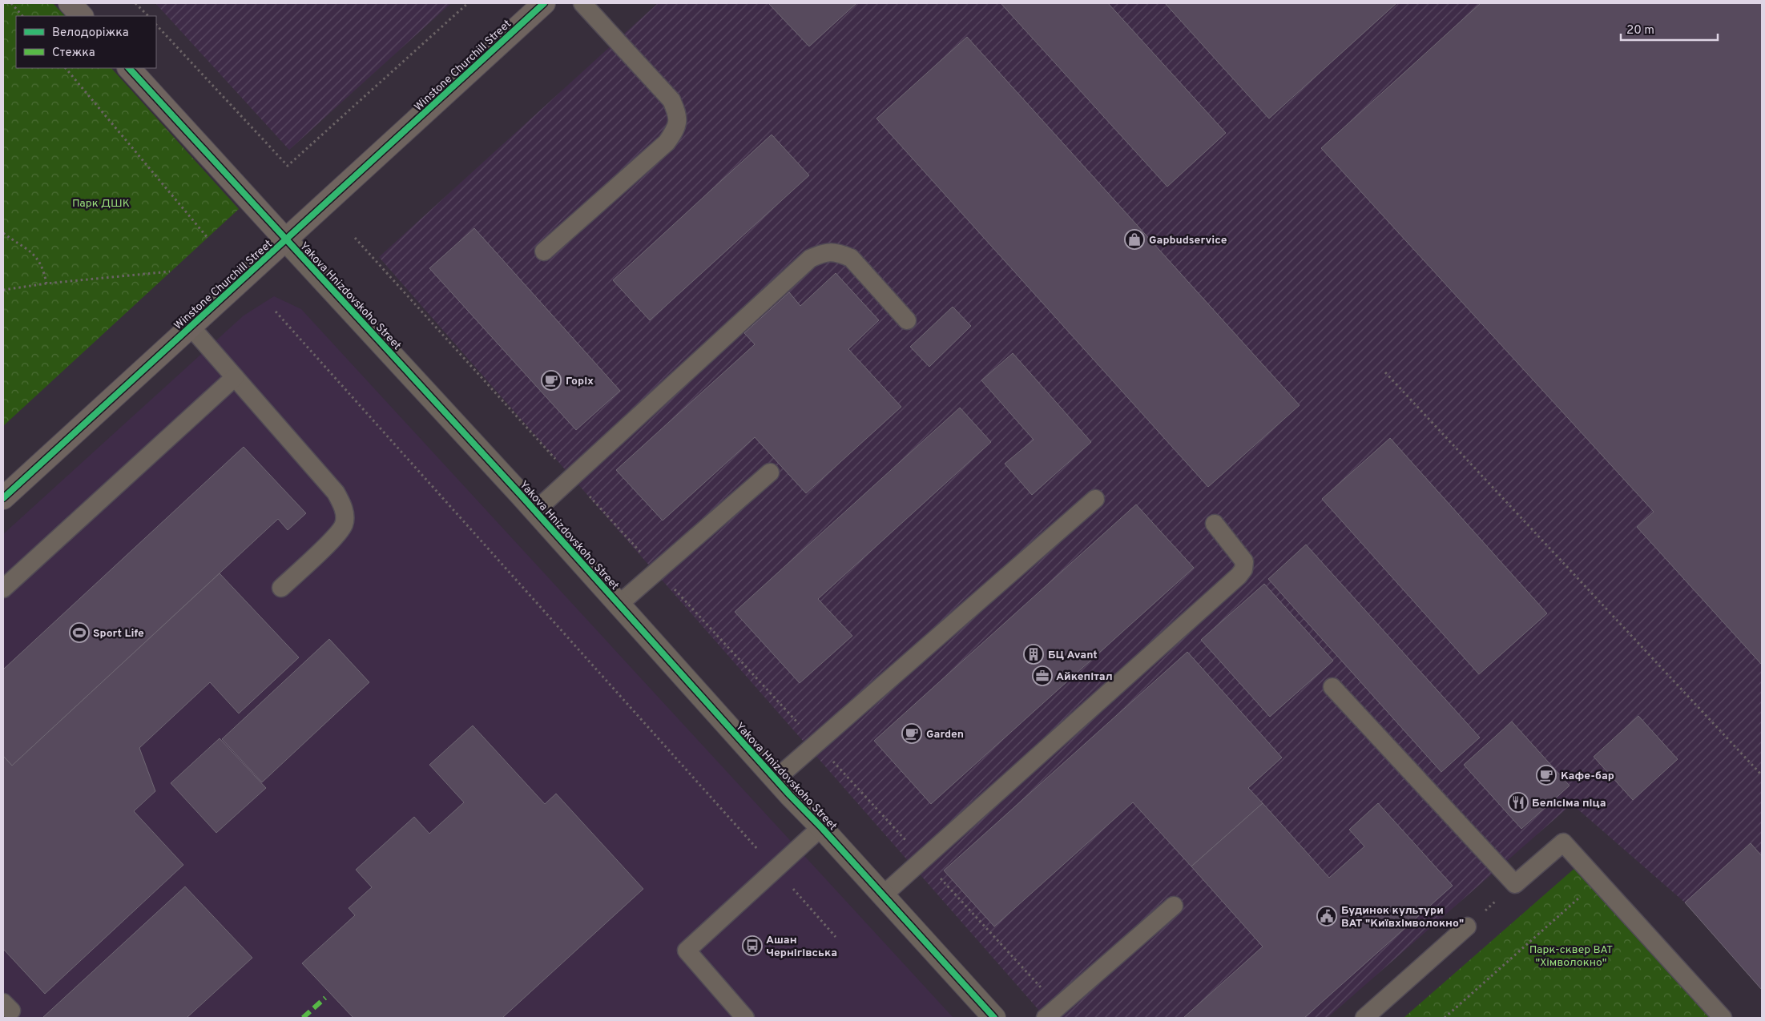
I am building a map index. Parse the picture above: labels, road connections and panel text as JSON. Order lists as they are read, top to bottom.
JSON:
{
  "streets": {
    "street": ["Winstone Churchill Street", "Yakova Hnizdovskoho Street"]
  },
  "crossings": [
    ["Winstone Churchill Street", "Yakova Hnizdovskoho Street"]
  ],
  "parks": ["Парк ДШК", "Парк-сквер ВАТ \"Хімволокно\""],
  "places": {
    "shop": ["Gapbudservice"],
    "cafe": ["Горіх", "Garden", "Кафе-бар"],
    "sports": ["Sport Life"],
    "building": ["БЦ Avant"],
    "office": ["Айкепітал"],
    "restaurant": ["Белісіма піца"],
    "public building": ["Будинок культури ВАТ \"Київхімволокно\""],
    "bus stop": ["Ашан Чернігівська"]
  },
  "legend": ["Велодоріжка", "Стежка"],
  "scale_bar": "20 m"
}
